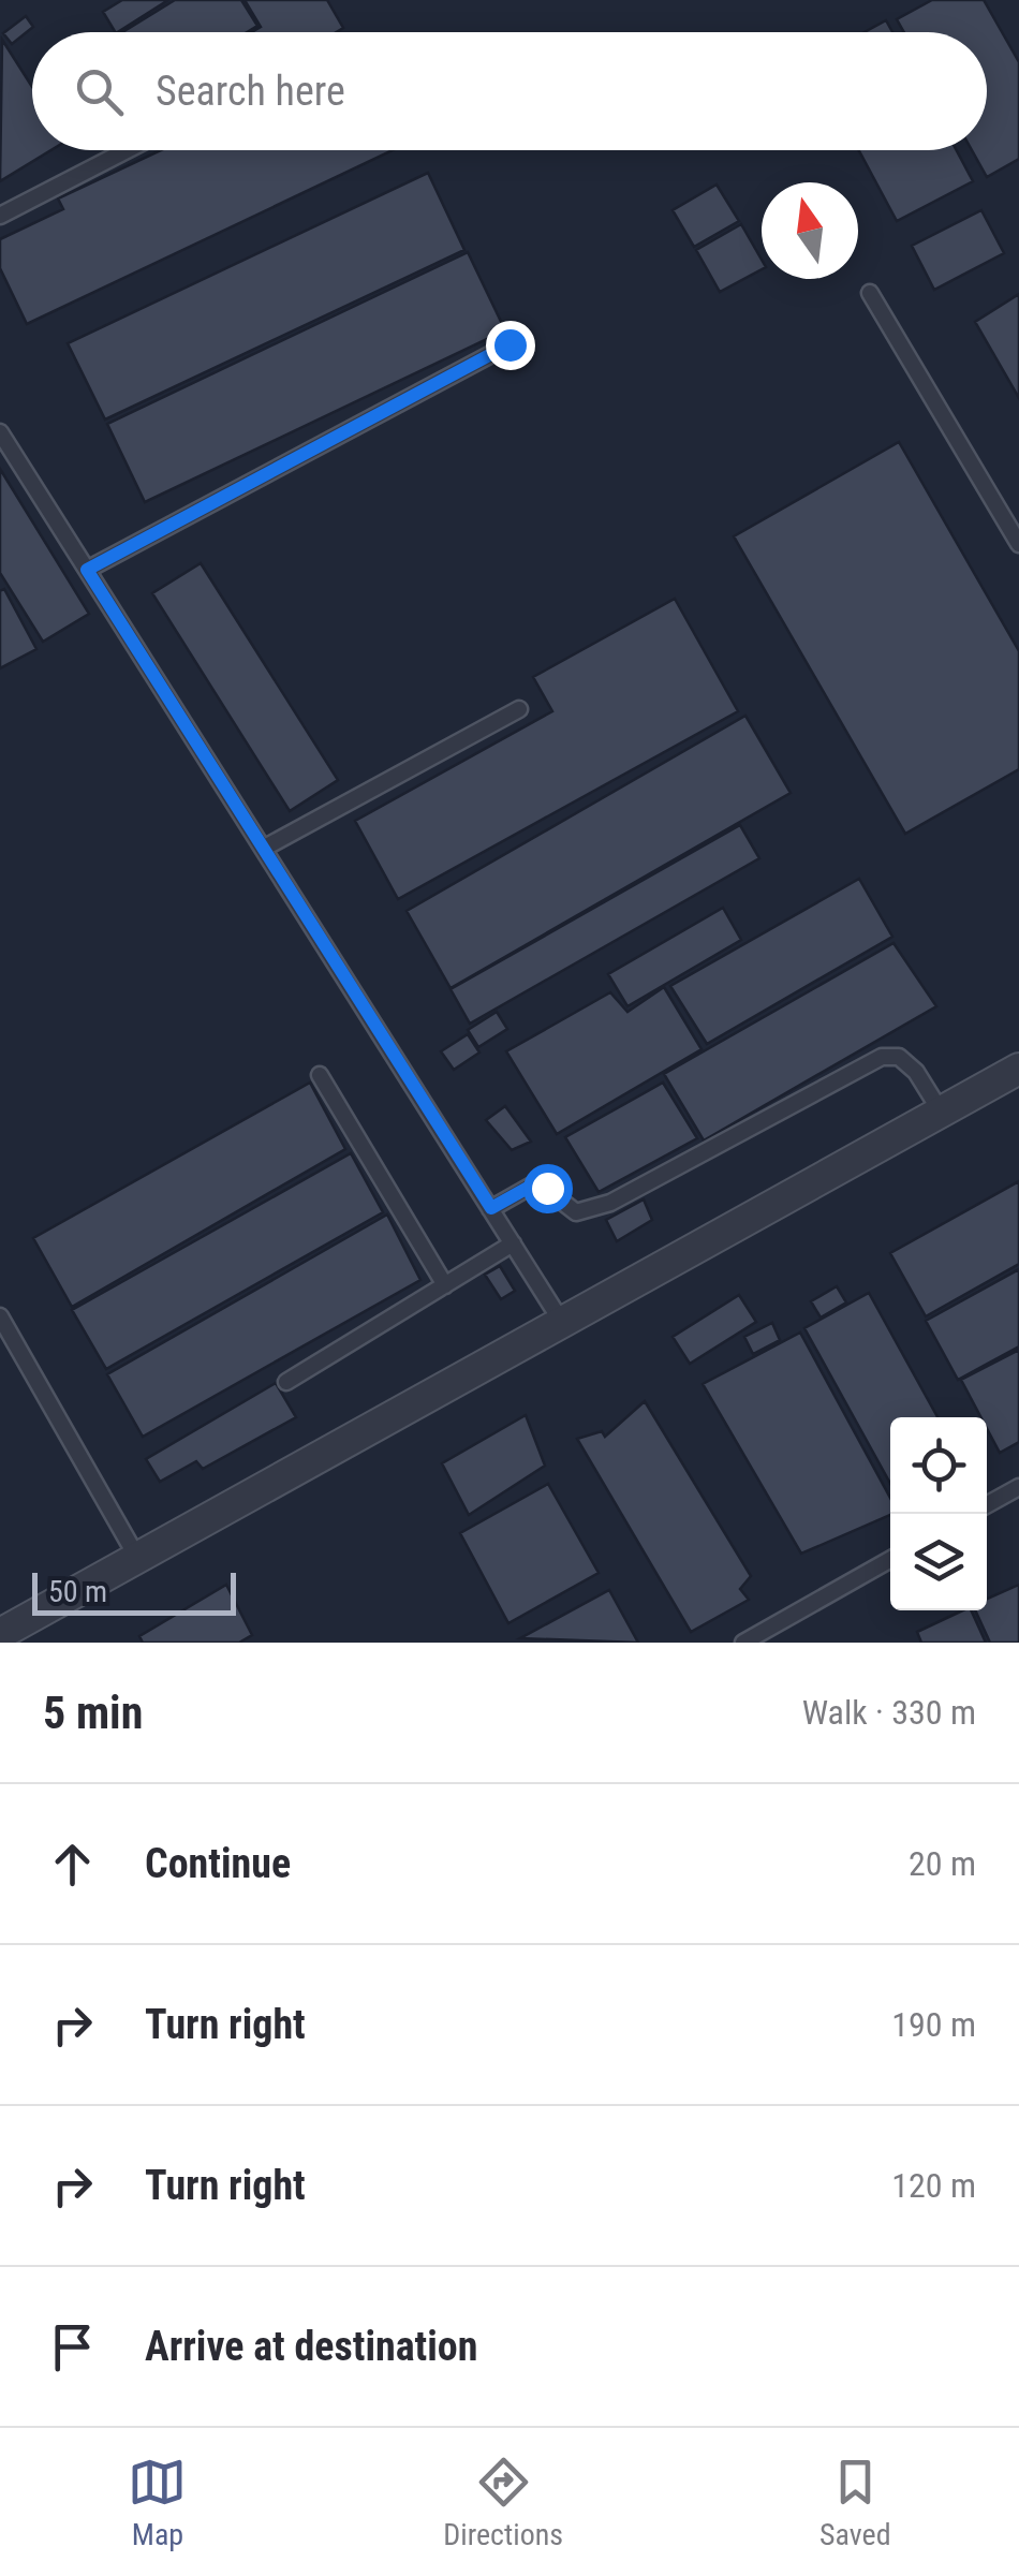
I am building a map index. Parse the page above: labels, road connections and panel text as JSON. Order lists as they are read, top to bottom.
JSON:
{
  "scale_bar": "50 m",
  "north": "top",
  "page": {
    "search": "Search here",
    "scale": "50 m",
    "heading": ["5 min", "Walk · 330 m"],
    "list": [
      ["Continue", "20 m"],
      ["Turn right", "190 m"],
      ["Turn right", "120 m"],
      "Arrive at destination"
    ],
    "nav": ["Map", "Directions", "Saved"]
  }
}
